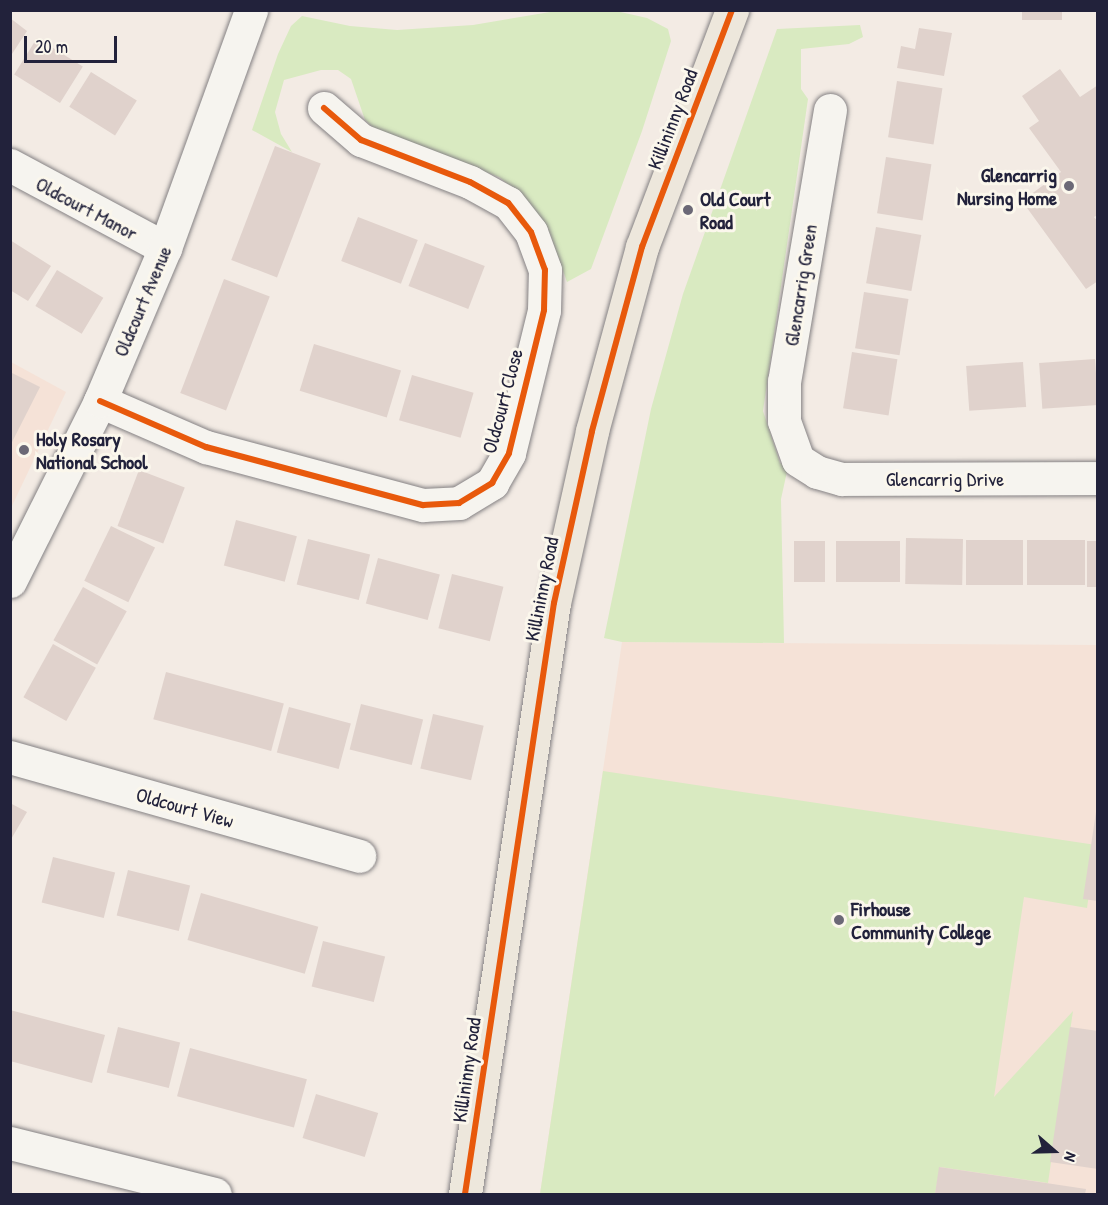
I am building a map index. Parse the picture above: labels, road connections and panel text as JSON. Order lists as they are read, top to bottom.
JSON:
{
  "streets": {
    "main road": ["Killininny Road"],
    "street": [
      "Oldcourt Manor",
      "Glencarrig Green",
      "Oldcourt Avenue",
      "Oldcourt Close",
      "Glencarrig Drive",
      "Oldcourt View"
    ]
  },
  "crossings": [
    ["Oldcourt Manor", "Oldcourt Avenue"],
    ["Glencarrig Green", "Glencarrig Drive"],
    ["Oldcourt Avenue", "Oldcourt Close"]
  ],
  "places": [
    "Glencarrig Nursing Home",
    "Old Court Road",
    "Holy Rosary National School",
    "Firhouse Community College"
  ],
  "scale_bar": "20 m",
  "north": "right"
}
